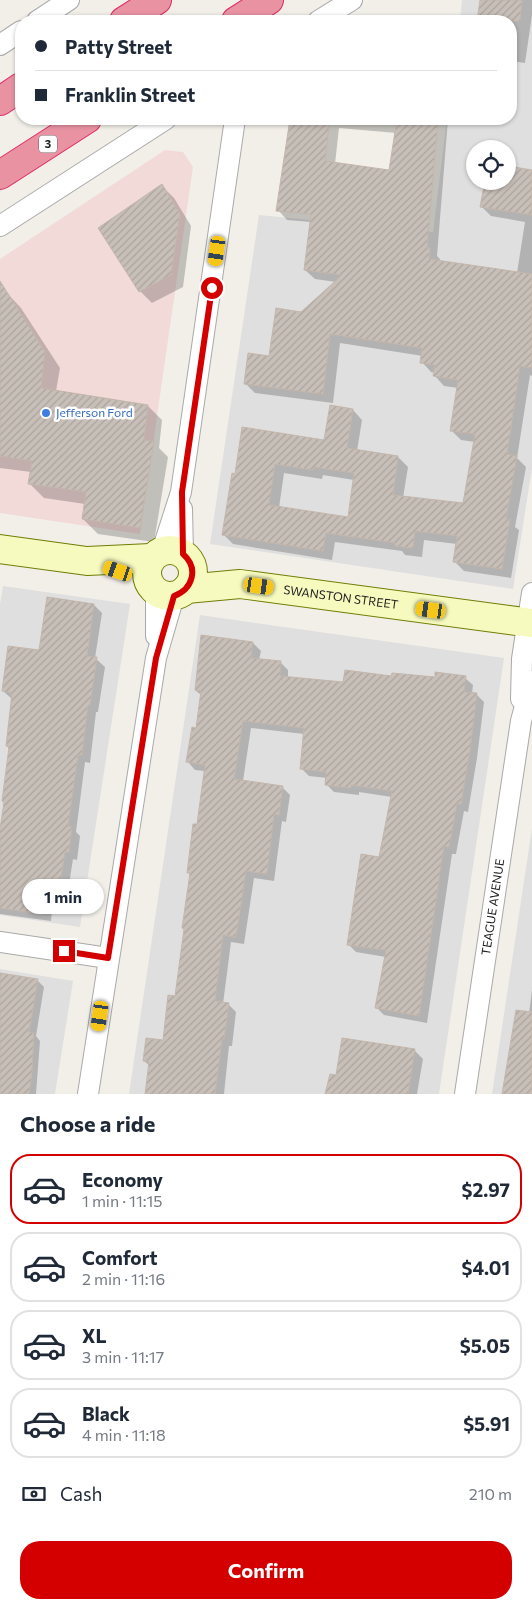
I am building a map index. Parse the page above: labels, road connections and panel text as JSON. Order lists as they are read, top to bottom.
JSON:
{
  "streets": {
    "highway": ["3"],
    "street": ["SWANSTON STREET", "TEAGUE AVENUE"]
  },
  "crossings": [
    ["SWANSTON STREET", "TEAGUE AVENUE"]
  ],
  "places": ["Jefferson Ford"],
  "page": {
    "banner": ["Patty Street", "Franklin Street"],
    "bubble": "1 min",
    "heading": "Choose a ride",
    "list": [
      {
        "name": "Economy",
        "note": "1 min · 11:15",
        "value": "$2.97"
      },
      {
        "name": "Comfort",
        "note": "2 min · 11:16",
        "value": "$4.01"
      },
      {
        "name": "XL",
        "note": "3 min · 11:17",
        "value": "$5.05"
      },
      {
        "name": "Black",
        "note": "4 min · 11:18",
        "value": "$5.91"
      }
    ],
    "pay": ["Cash", "210 m"],
    "buttons": "Confirm"
  }
}
